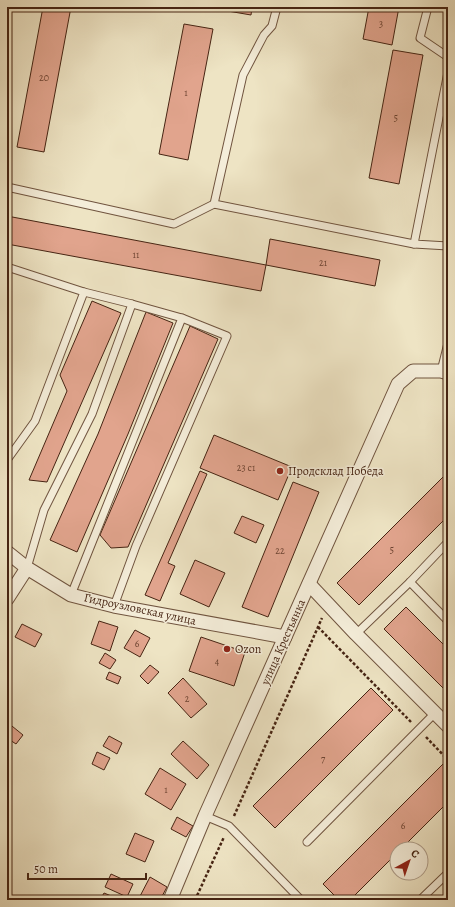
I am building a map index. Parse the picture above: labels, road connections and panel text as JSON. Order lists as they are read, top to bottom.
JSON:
{
  "streets": {
    "street": ["Гидроузловская улица", "улица Крестьянка"]
  },
  "crossings": [
    ["Гидроузловская улица", "улица Крестьянка"]
  ],
  "places": ["Продсклад Победа", "Ozon"],
  "house_numbers": [
    "3",
    "20",
    "1",
    "5",
    "11",
    "21",
    "23 с1",
    "5",
    "22",
    "6",
    "4",
    "2",
    "7",
    "1",
    "6"
  ],
  "scale_bar": "50 m",
  "north": "top right"
}
